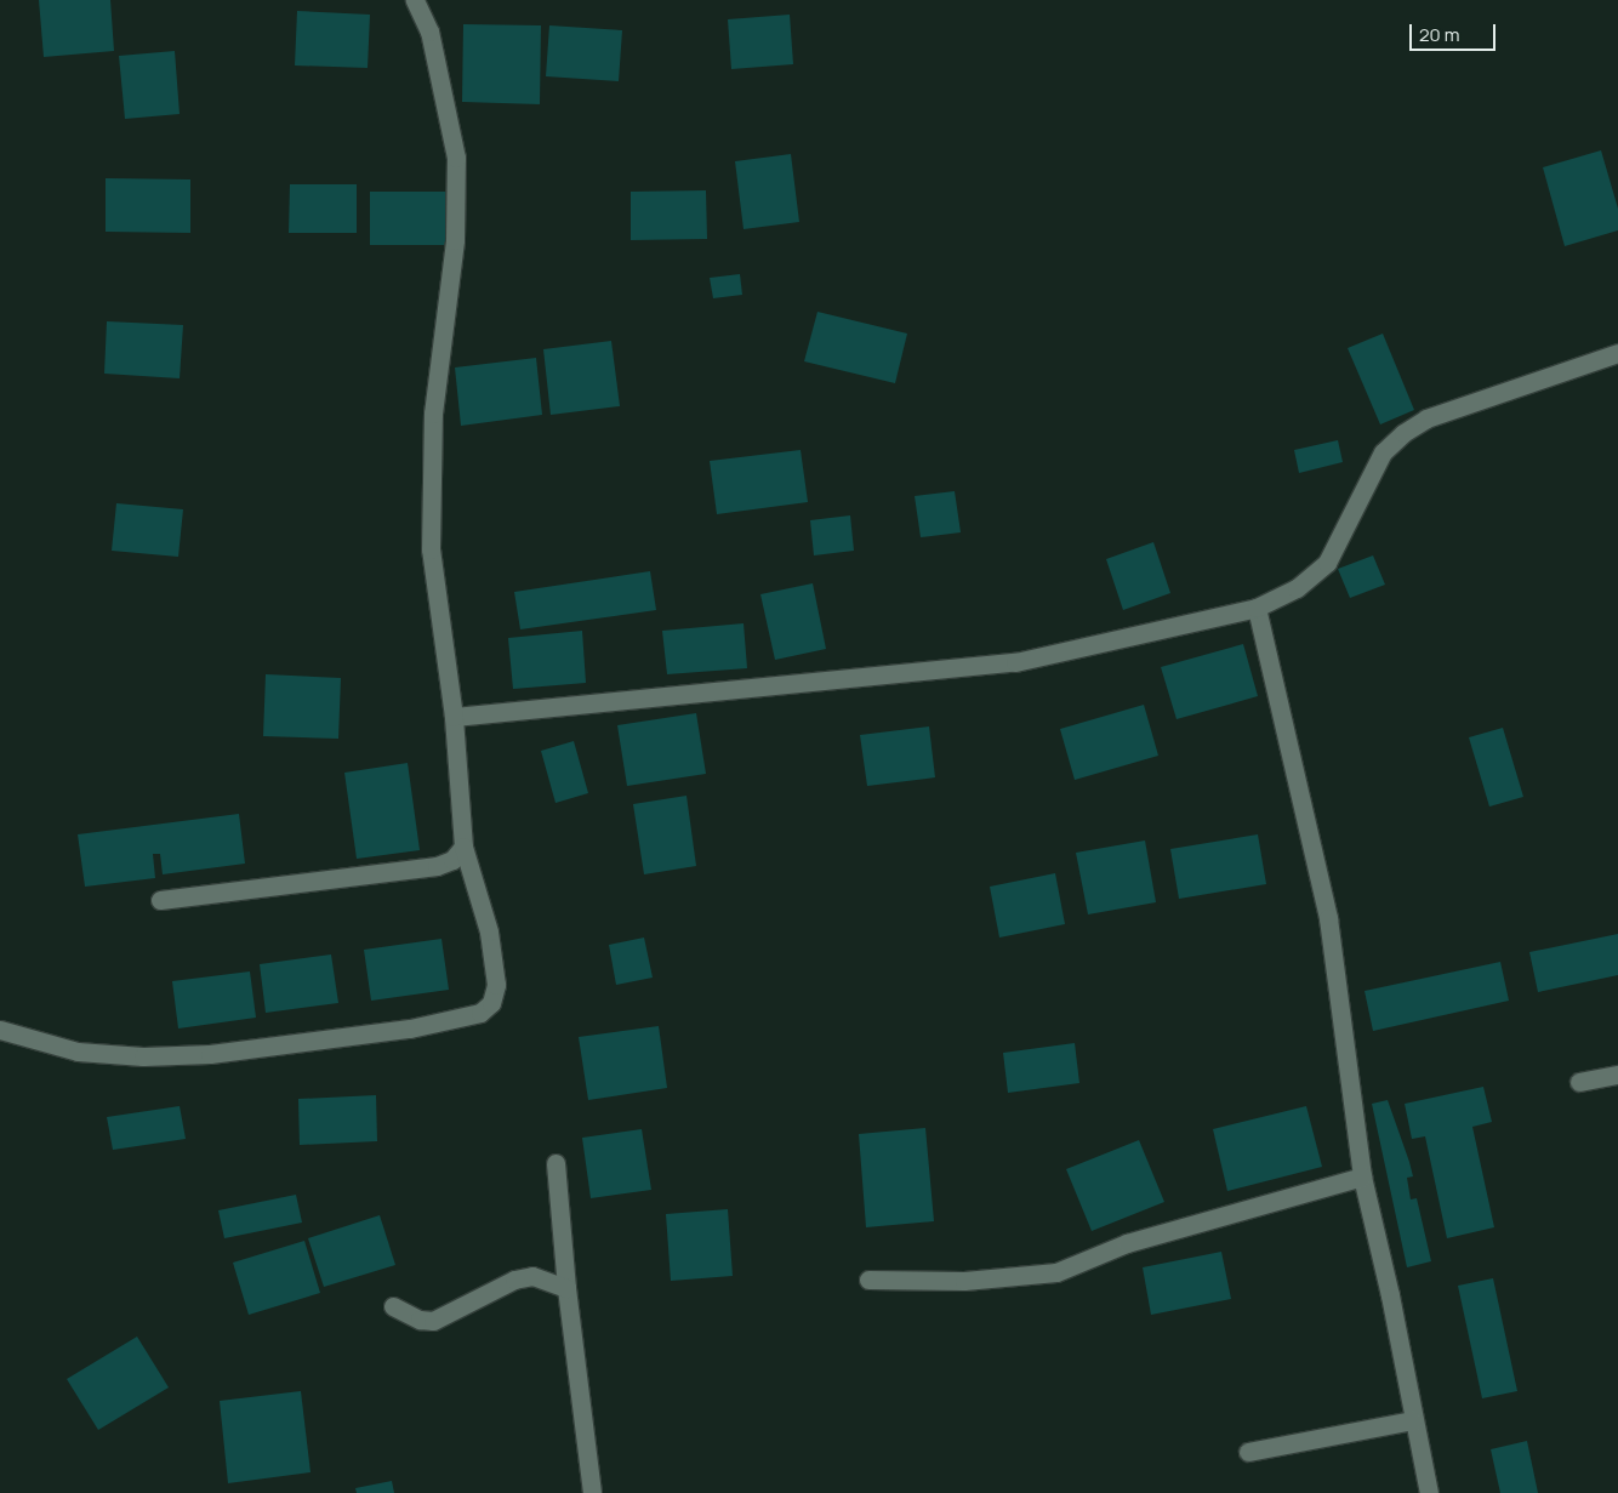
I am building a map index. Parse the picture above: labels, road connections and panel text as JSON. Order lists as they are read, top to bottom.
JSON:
{
  "scale_bar": "20 m"
}
